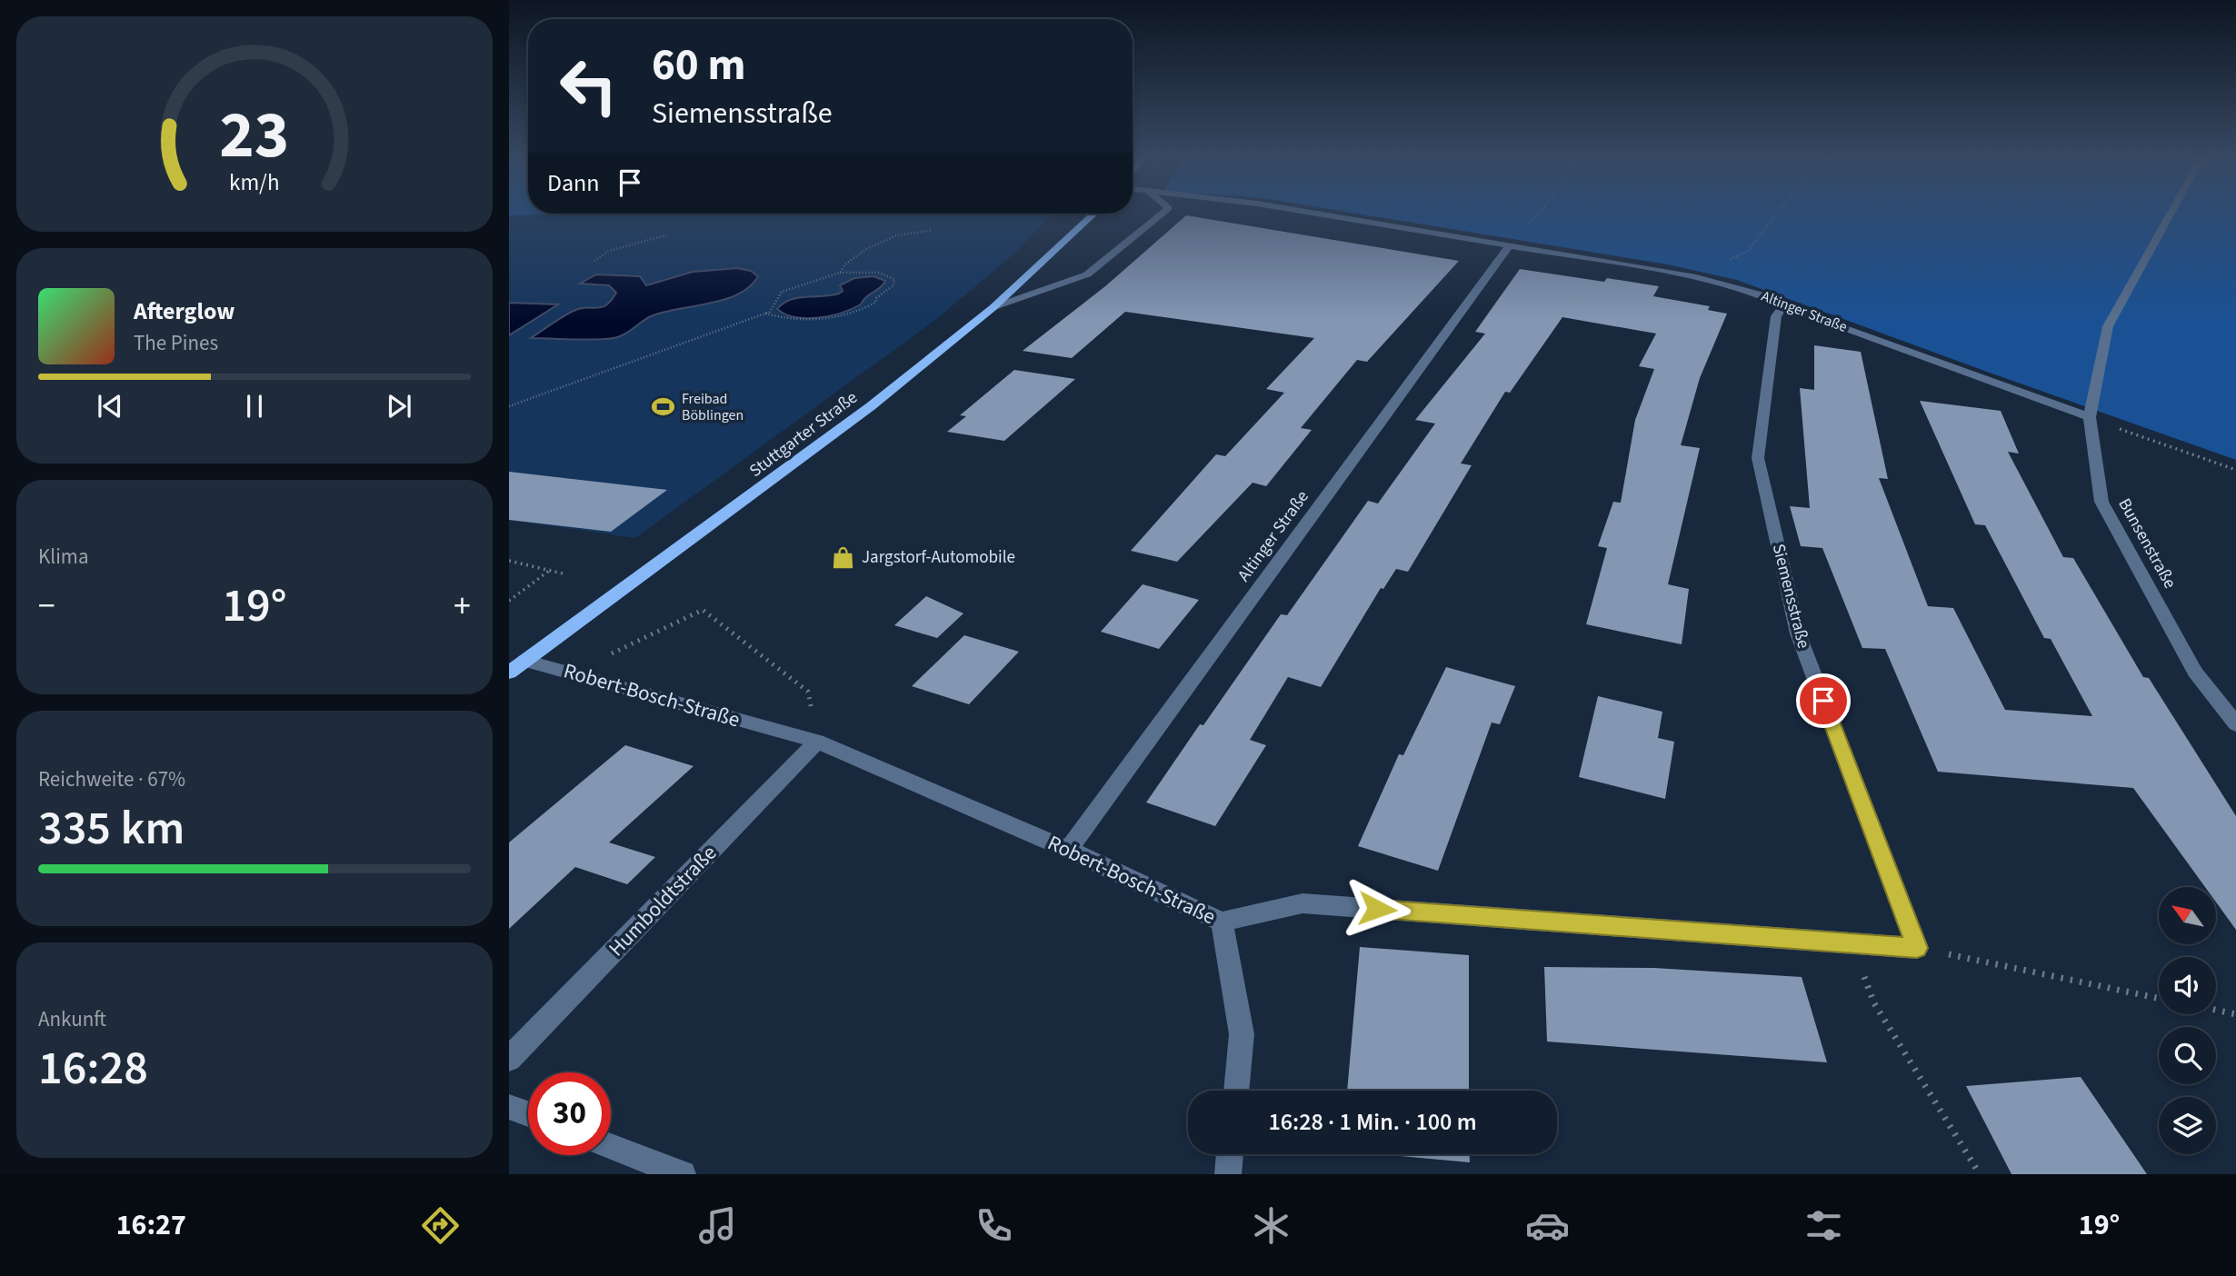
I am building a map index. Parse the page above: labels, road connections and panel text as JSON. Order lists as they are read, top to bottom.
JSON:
{
  "streets": {
    "main road": ["Stuttgarter Straße"],
    "street": [
      "Altinger Straße",
      "Bunsenstraße",
      "Siemensstraße",
      "Robert-Bosch-Straße",
      "Humboldtstraße"
    ]
  },
  "crossings": [
    ["Altinger Straße", "Bunsenstraße"],
    ["Altinger Straße", "Siemensstraße"],
    ["Altinger Straße", "Robert-Bosch-Straße"],
    ["Stuttgarter Straße", "Robert-Bosch-Straße"],
    ["Siemensstraße", "Robert-Bosch-Straße"],
    ["Robert-Bosch-Straße", "Humboldtstraße"]
  ],
  "places": {
    "sports": ["Freibad Böblingen"],
    "shop": ["Jargstorf-Automobile"]
  },
  "north": "top left",
  "page": {
    "turn": ["60 m", "Siemensstraße"],
    "then": "Dann",
    "song": ["Afterglow", "The Pines"],
    "tile": [
      "Klima",
      ["Reichweite · 67%", "335 km"],
      ["Ankunft", "16:28"]
    ],
    "heat": ["−", "19°", "+"],
    "limit": "30",
    "trip": "16:28 · 1 Min. · 100 m",
    "tabs": ["16:27", "19°"],
    "gauge": ["23", "km/h"]
  }
}
